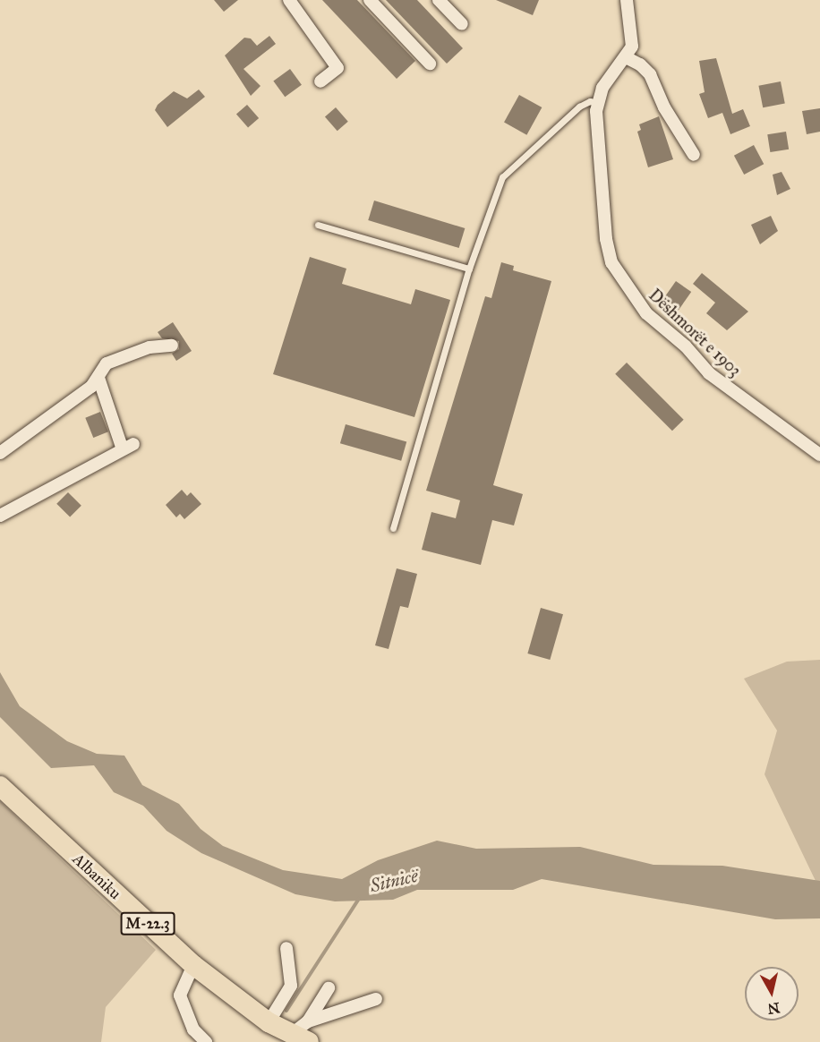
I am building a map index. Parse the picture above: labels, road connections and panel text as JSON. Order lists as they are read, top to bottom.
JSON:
{
  "streets": {
    "main road": ["Albaniku", "M-22.3"],
    "street": ["Dëshmorët e 1903"]
  },
  "water": ["Sitnicë"],
  "north": "bottom"
}
